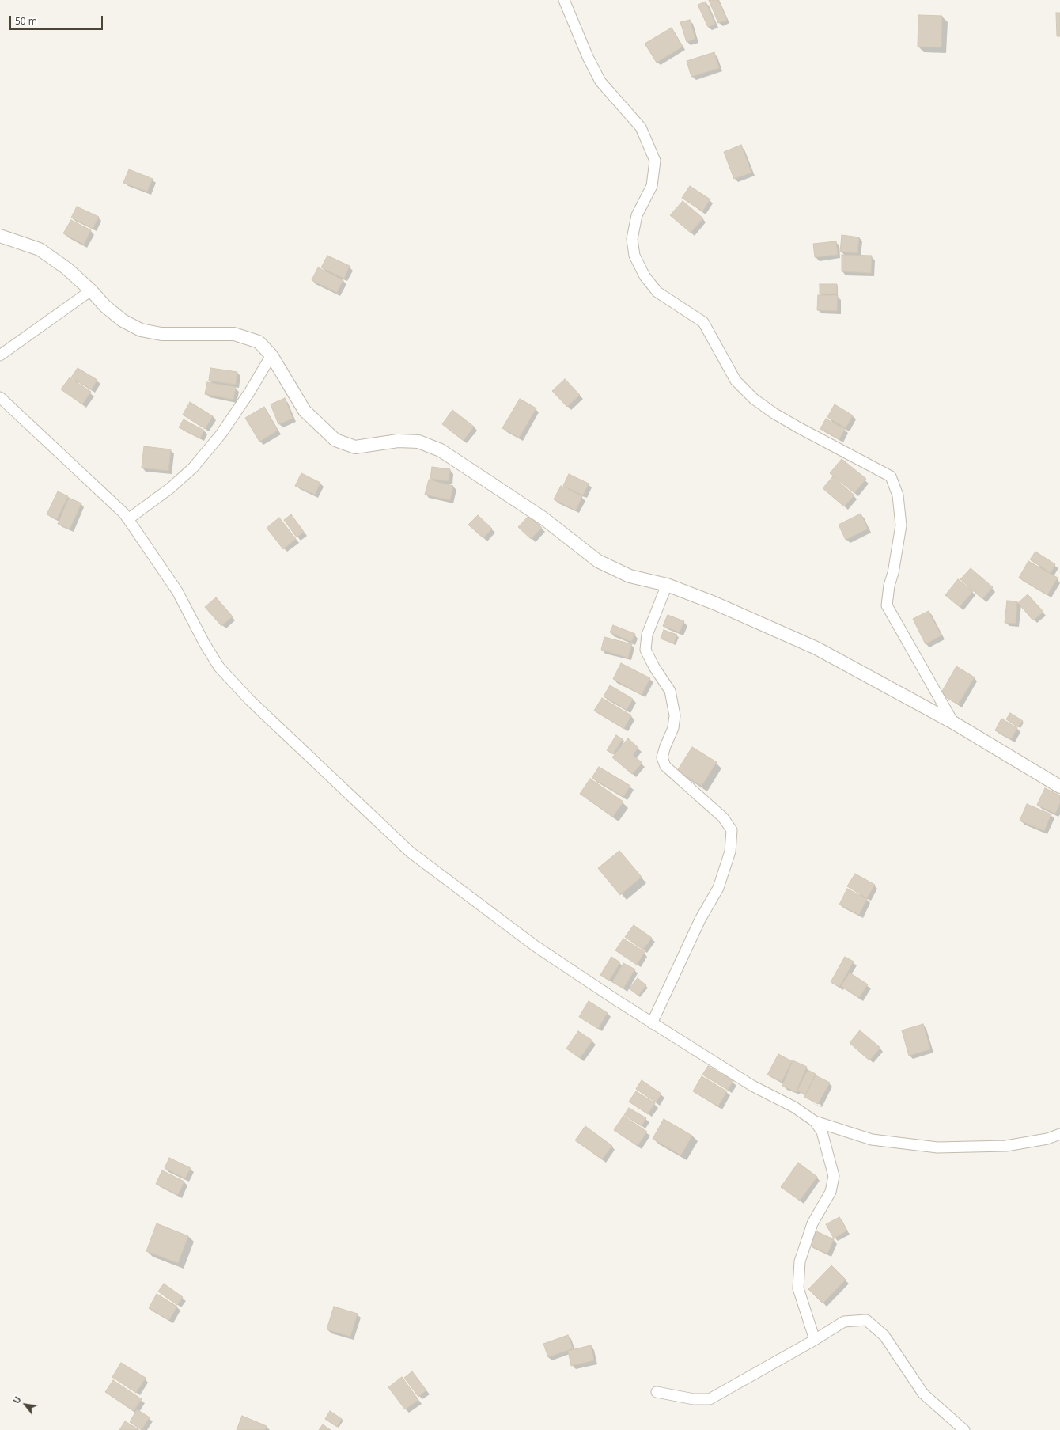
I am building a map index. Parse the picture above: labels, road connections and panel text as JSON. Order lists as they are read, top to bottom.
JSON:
{
  "scale_bar": "50 m",
  "north": "top left"
}
